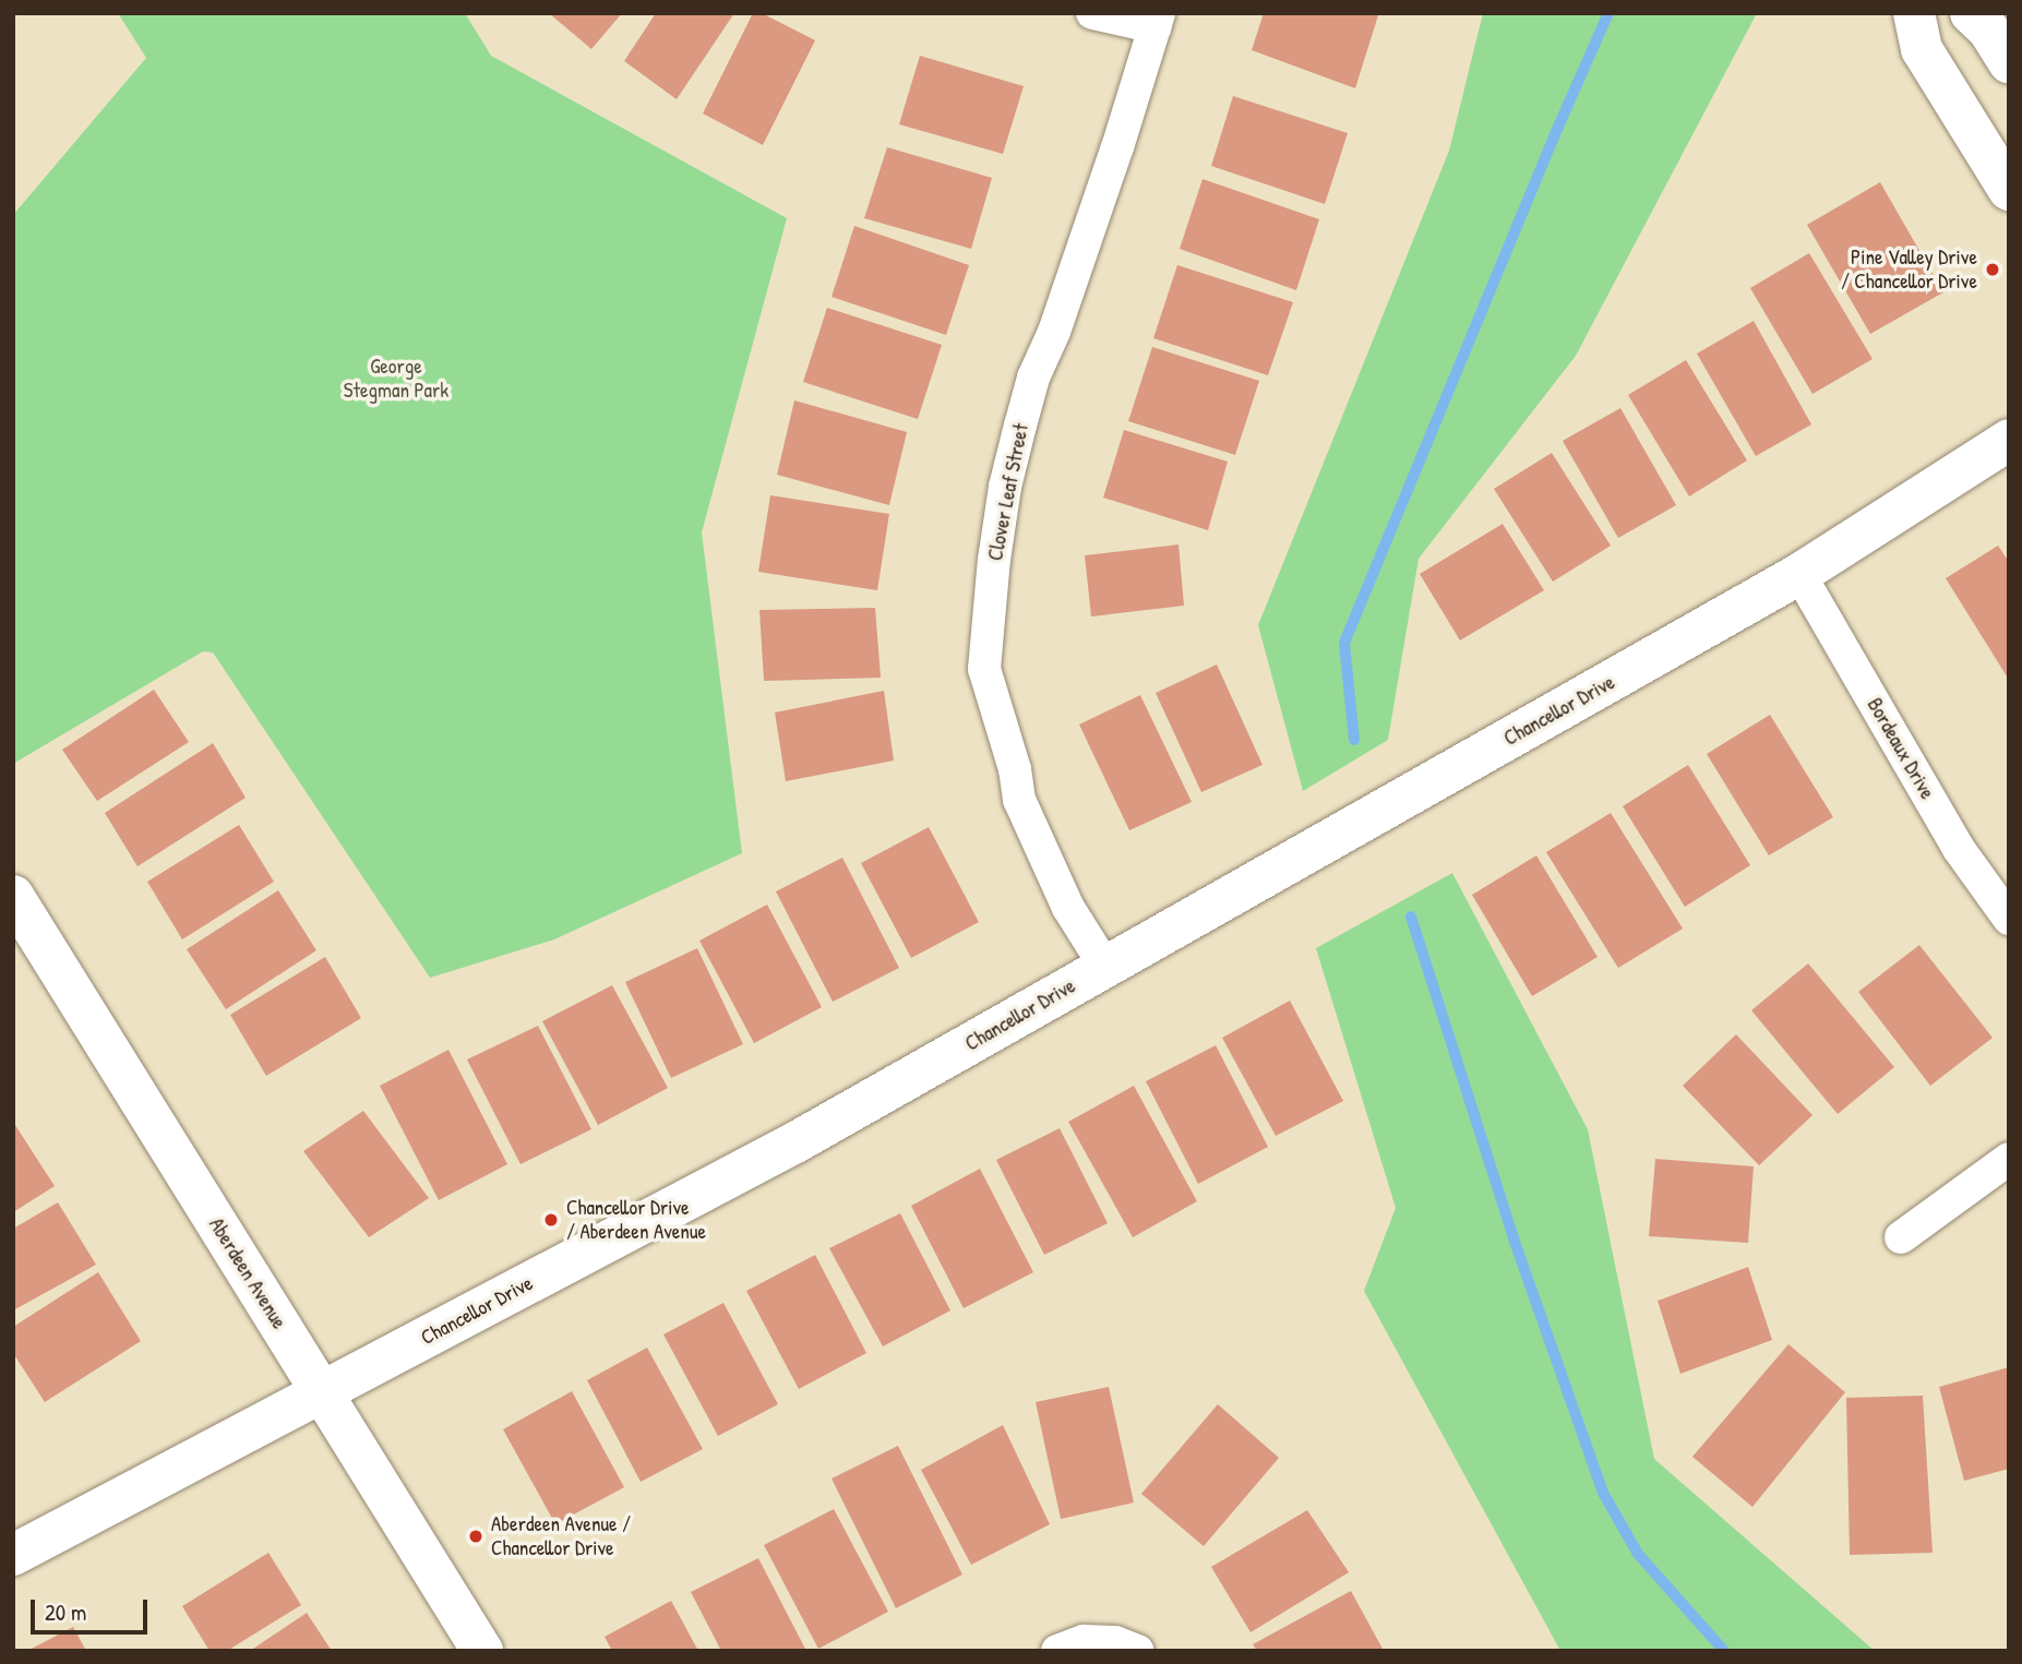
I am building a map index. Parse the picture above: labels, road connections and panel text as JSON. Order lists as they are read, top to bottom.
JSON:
{
  "streets": {
    "street": [
      "Clover Leaf Street",
      "Chancellor Drive",
      "Bordeaux Drive",
      "Aberdeen Avenue"
    ]
  },
  "crossings": [
    ["Clover Leaf Street", "Chancellor Drive"],
    ["Chancellor Drive", "Bordeaux Drive"],
    ["Chancellor Drive", "Aberdeen Avenue"]
  ],
  "parks": ["George Stegman Park"],
  "places": ["Pine Valley Drive / Chancellor Drive", "Chancellor Drive / Aberdeen Avenue", "Aberdeen Avenue / Chancellor Drive"],
  "scale_bar": "20 m"
}
